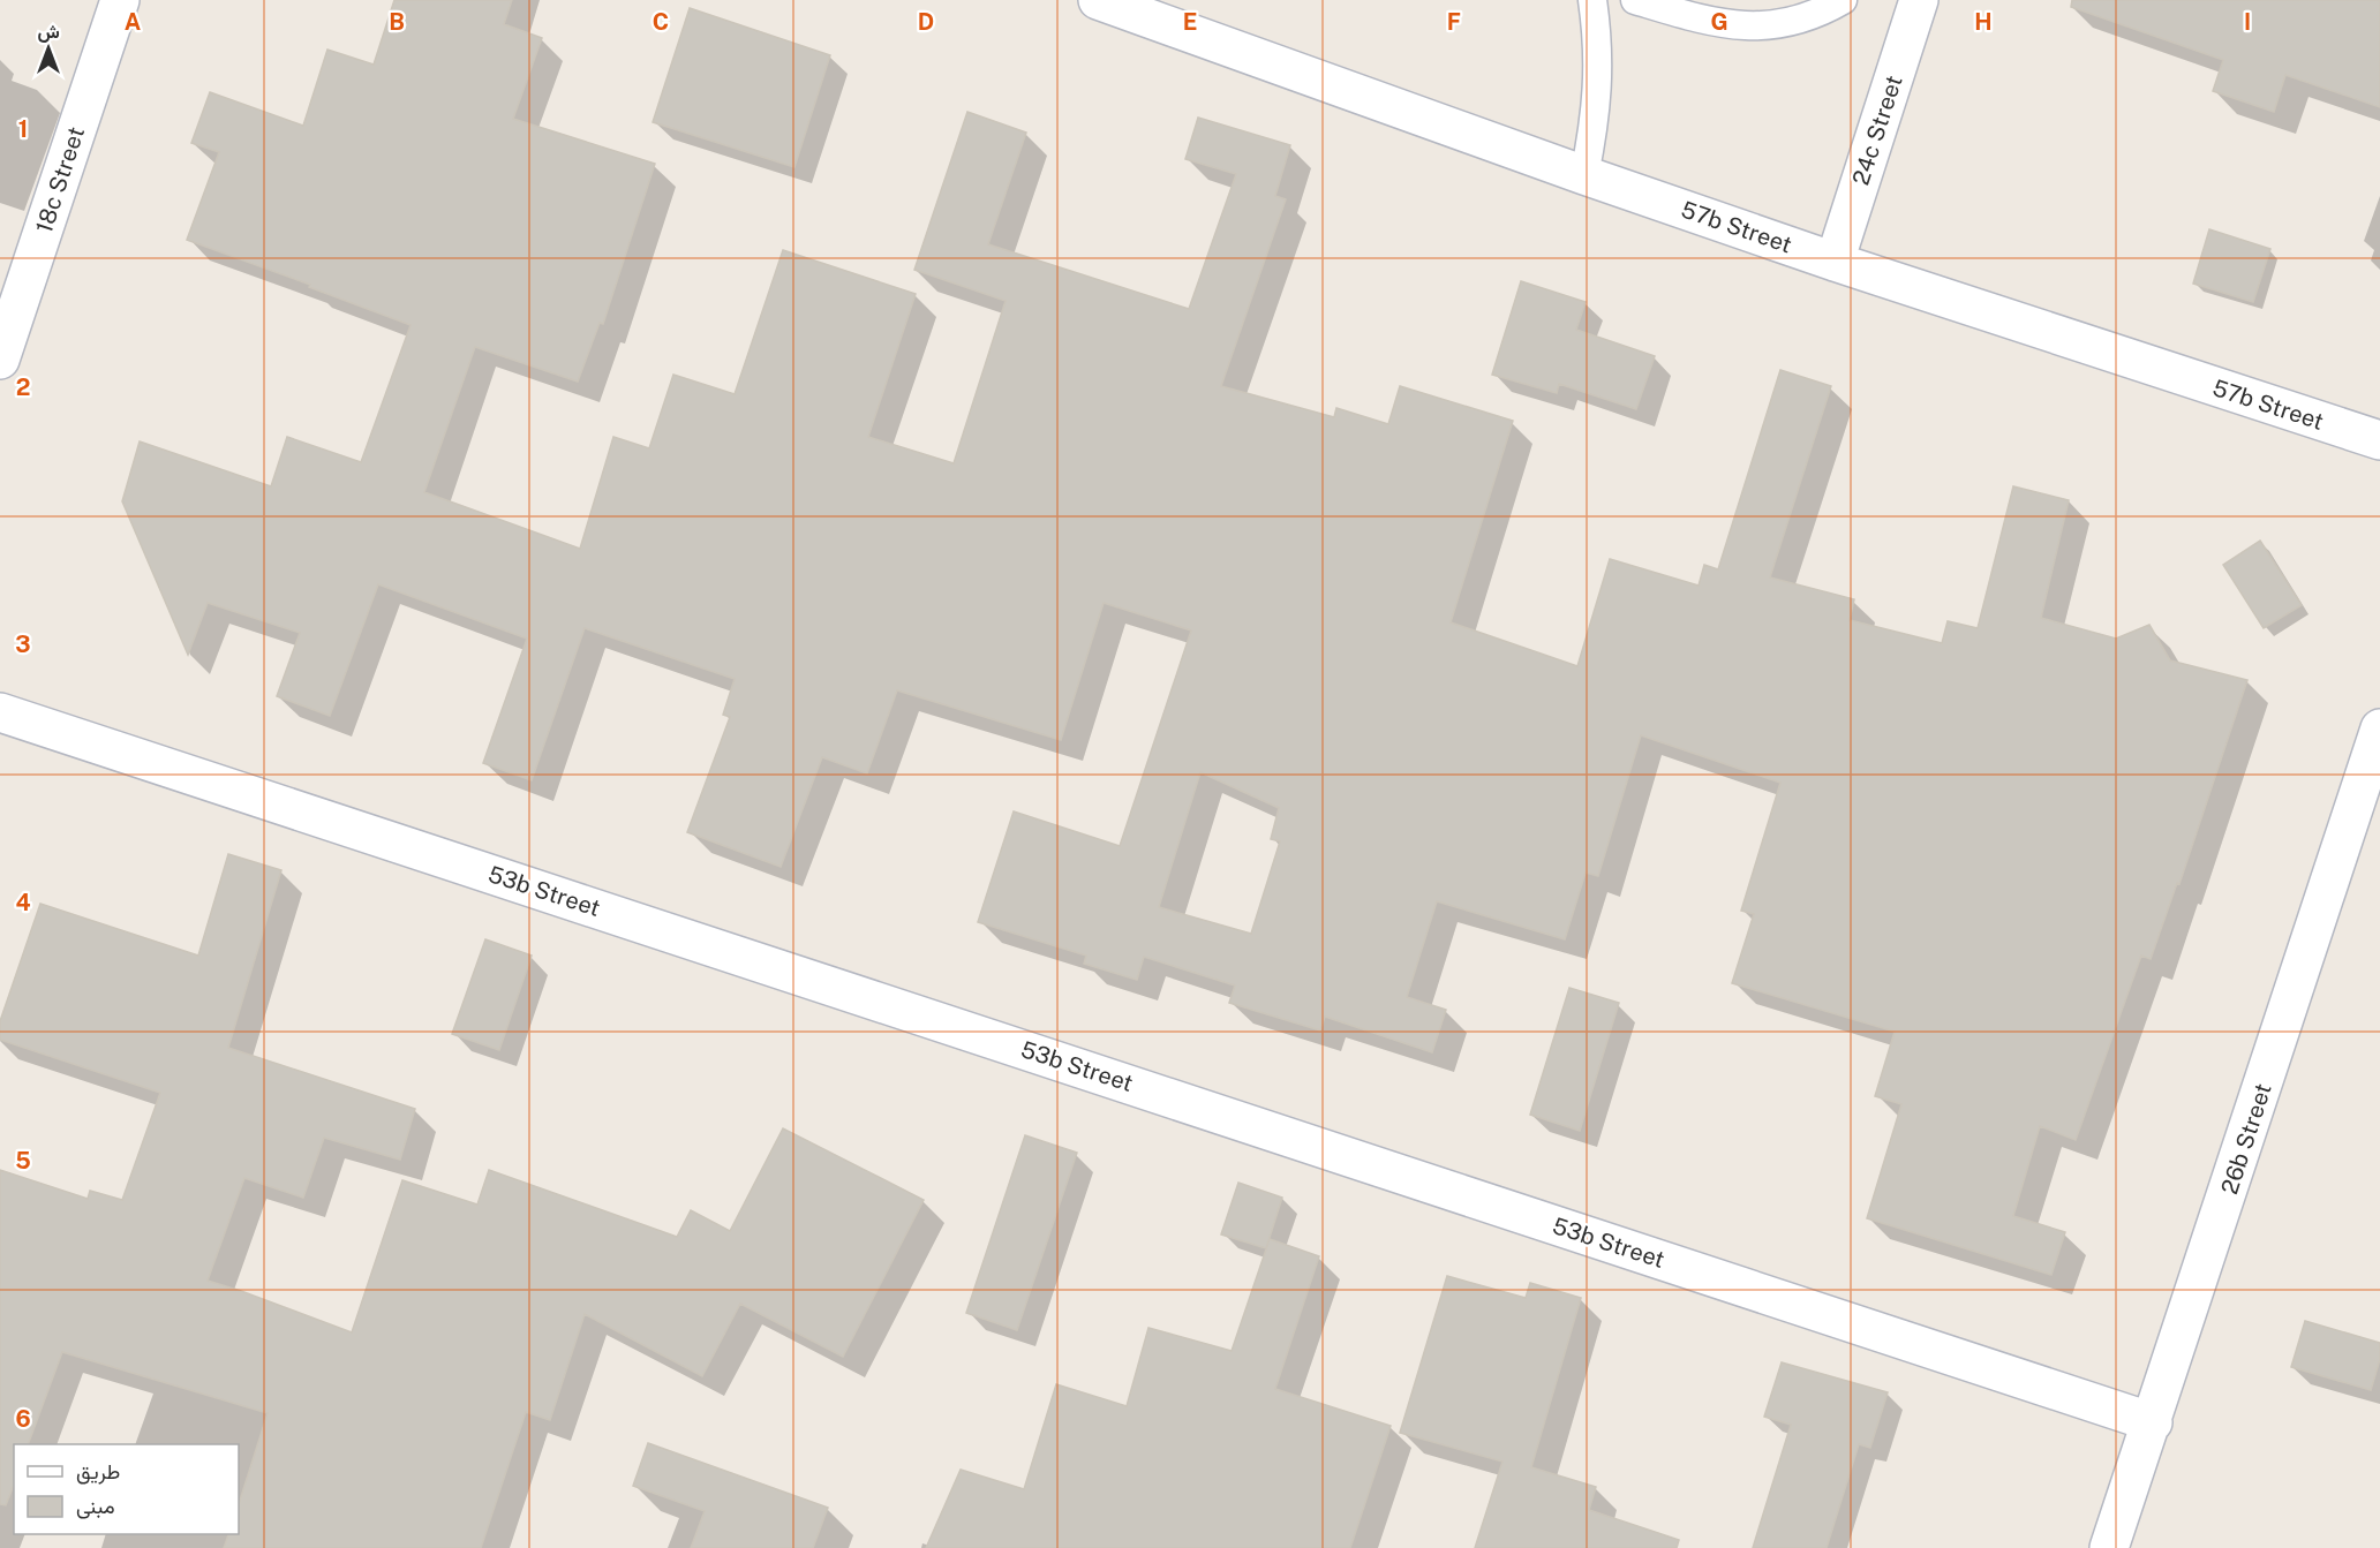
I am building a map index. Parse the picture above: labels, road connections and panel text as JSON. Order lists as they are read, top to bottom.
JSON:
{
  "streets": {
    "street": [
      "24c Street",
      "18c Street",
      "57b Street",
      "53b Street",
      "26b Street"
    ]
  },
  "crossings": [
    ["24c Street", "57b Street"],
    ["53b Street", "26b Street"]
  ],
  "legend": ["طريق", "مبنى"],
  "north": "top",
  "grid": {
    "columns": [
      "A",
      "B",
      "C",
      "D",
      "E",
      "F",
      "G",
      "H",
      "I"
    ],
    "rows": [
      "1",
      "2",
      "3",
      "4",
      "5",
      "6"
    ]
  }
}
